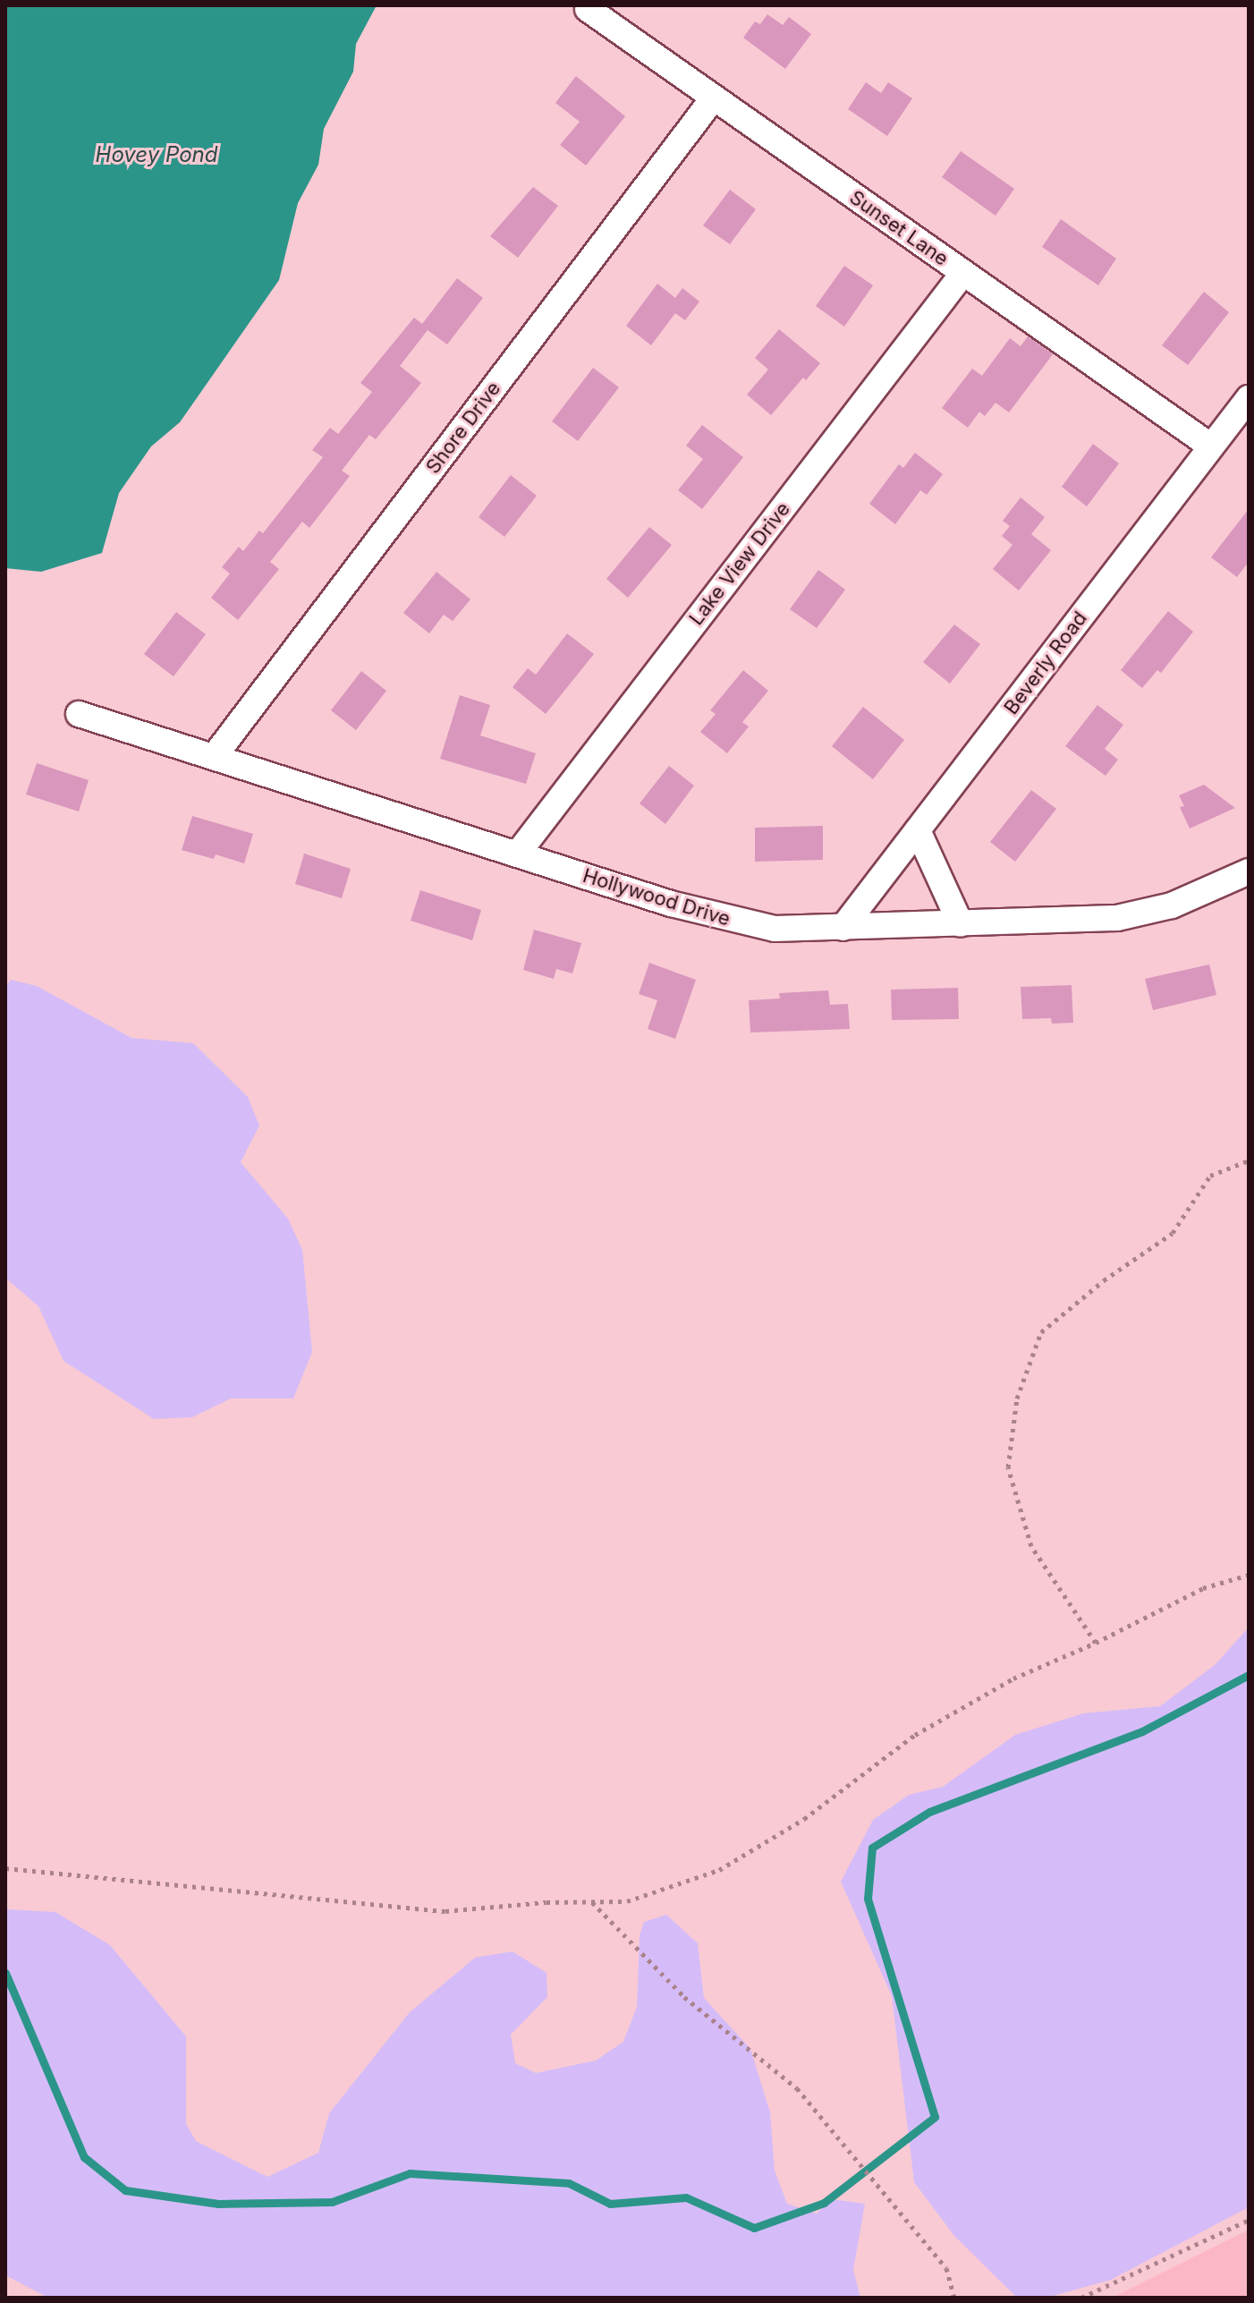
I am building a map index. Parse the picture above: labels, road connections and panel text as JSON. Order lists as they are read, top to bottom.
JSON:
{
  "streets": {
    "street": [
      "Sunset Lane",
      "Shore Drive",
      "Lake View Drive",
      "Beverly Road",
      "Hollywood Drive"
    ]
  },
  "crossings": [
    ["Sunset Lane", "Shore Drive"],
    ["Sunset Lane", "Lake View Drive"],
    ["Sunset Lane", "Beverly Road"],
    ["Shore Drive", "Hollywood Drive"],
    ["Lake View Drive", "Hollywood Drive"],
    ["Beverly Road", "Hollywood Drive"]
  ],
  "water": ["Hovey Pond"]
}
